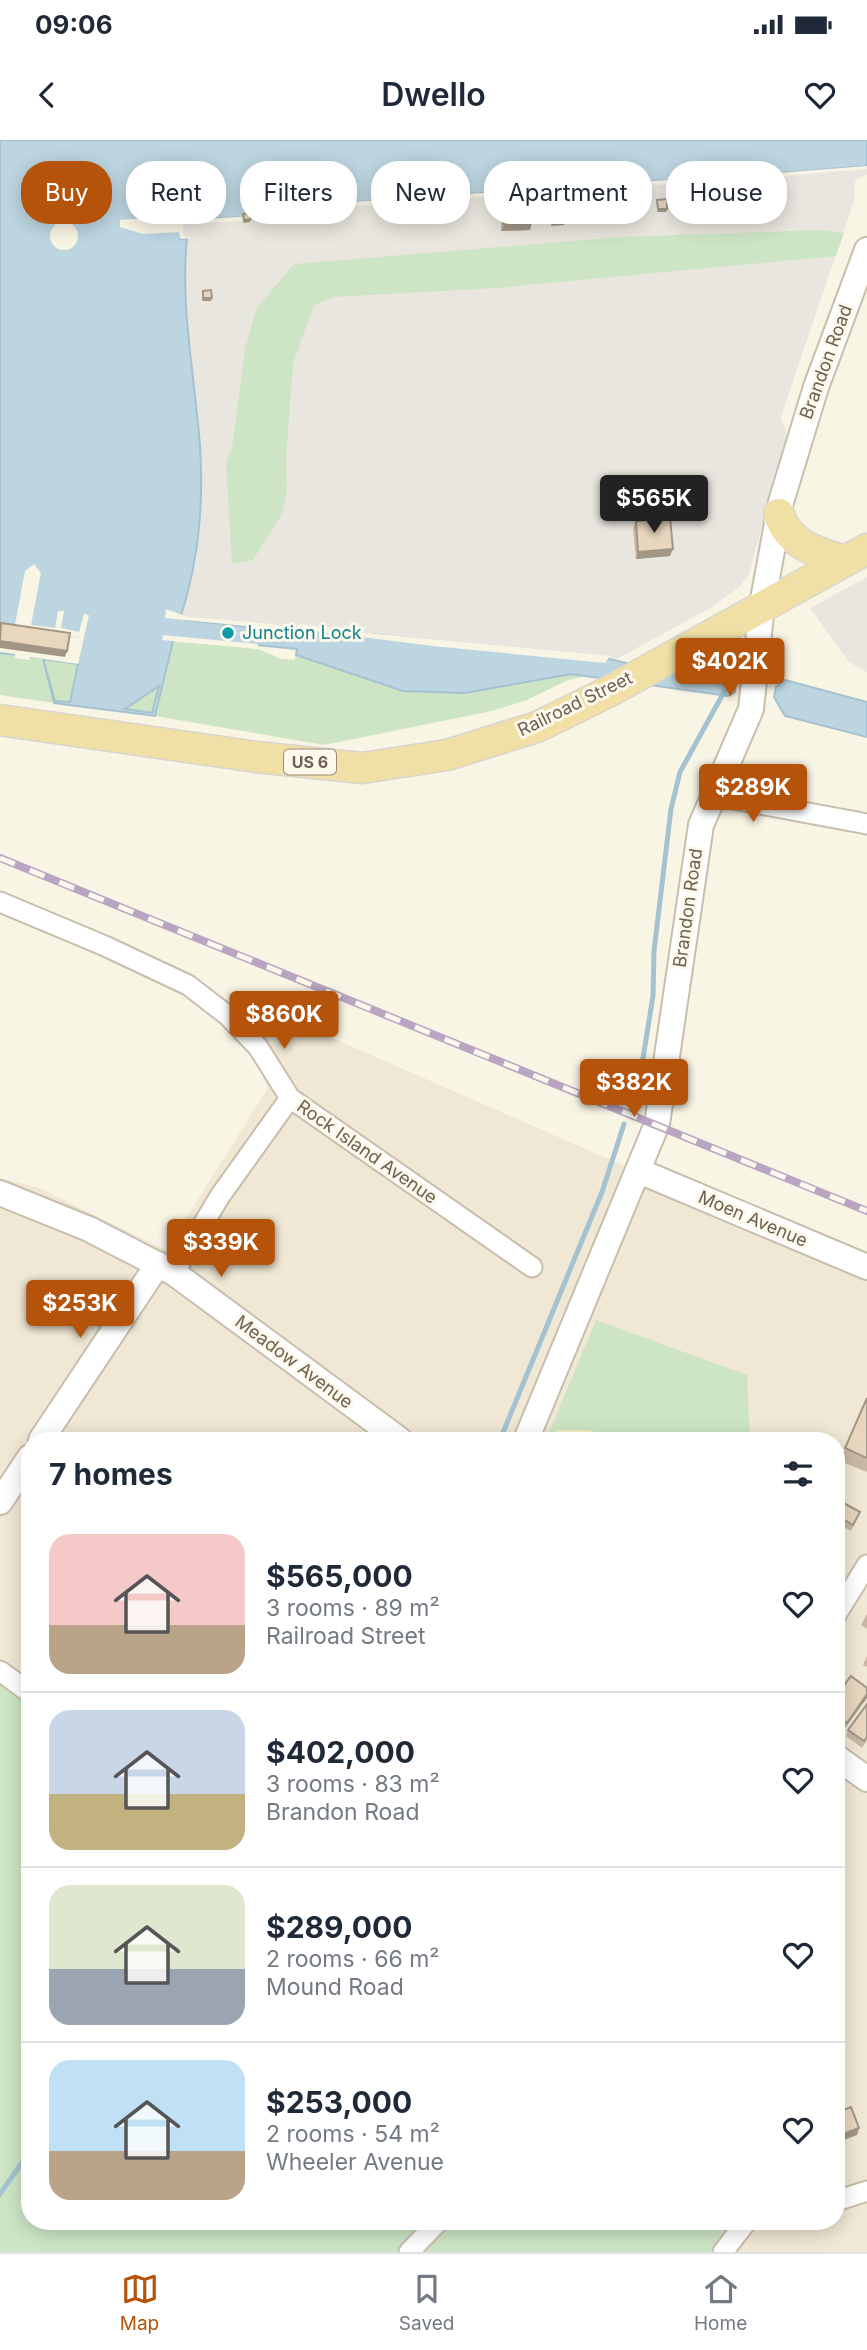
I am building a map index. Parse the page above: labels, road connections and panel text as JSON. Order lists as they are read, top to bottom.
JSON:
{
  "streets": {
    "main road": ["Railroad Street", "US 6"],
    "street": [
      "Brandon Road",
      "Rock Island Avenue",
      "Moen Avenue",
      "Meadow Avenue"
    ]
  },
  "crossings": [
    ["Brandon Road", "Railroad Street"],
    ["Brandon Road", "US 6"],
    ["Brandon Road", "Moen Avenue"],
    ["Railroad Street", "US 6"]
  ],
  "places": ["Junction Lock"],
  "page": {
    "status": "09:06",
    "header": "Dwello",
    "chip": [
      "Buy",
      "Rent",
      "Filters",
      "New",
      "Apartment",
      "House"
    ],
    "price": [
      "$565K",
      "$402K",
      "$289K",
      "$860K",
      "$382K",
      "$339K",
      "$253K"
    ],
    "heading": "7 homes",
    "list": [
      {
        "name": "$565,000",
        "note": "3 rooms · 89 m² · Railroad Street"
      },
      {
        "name": "$402,000",
        "note": "3 rooms · 83 m² · Brandon Road"
      },
      {
        "name": "$289,000",
        "note": "2 rooms · 66 m² · Mound Road"
      },
      {
        "name": "$253,000",
        "note": "2 rooms · 54 m² · Wheeler Avenue"
      }
    ],
    "tabs": ["Map", "Saved", "Home"]
  }
}
